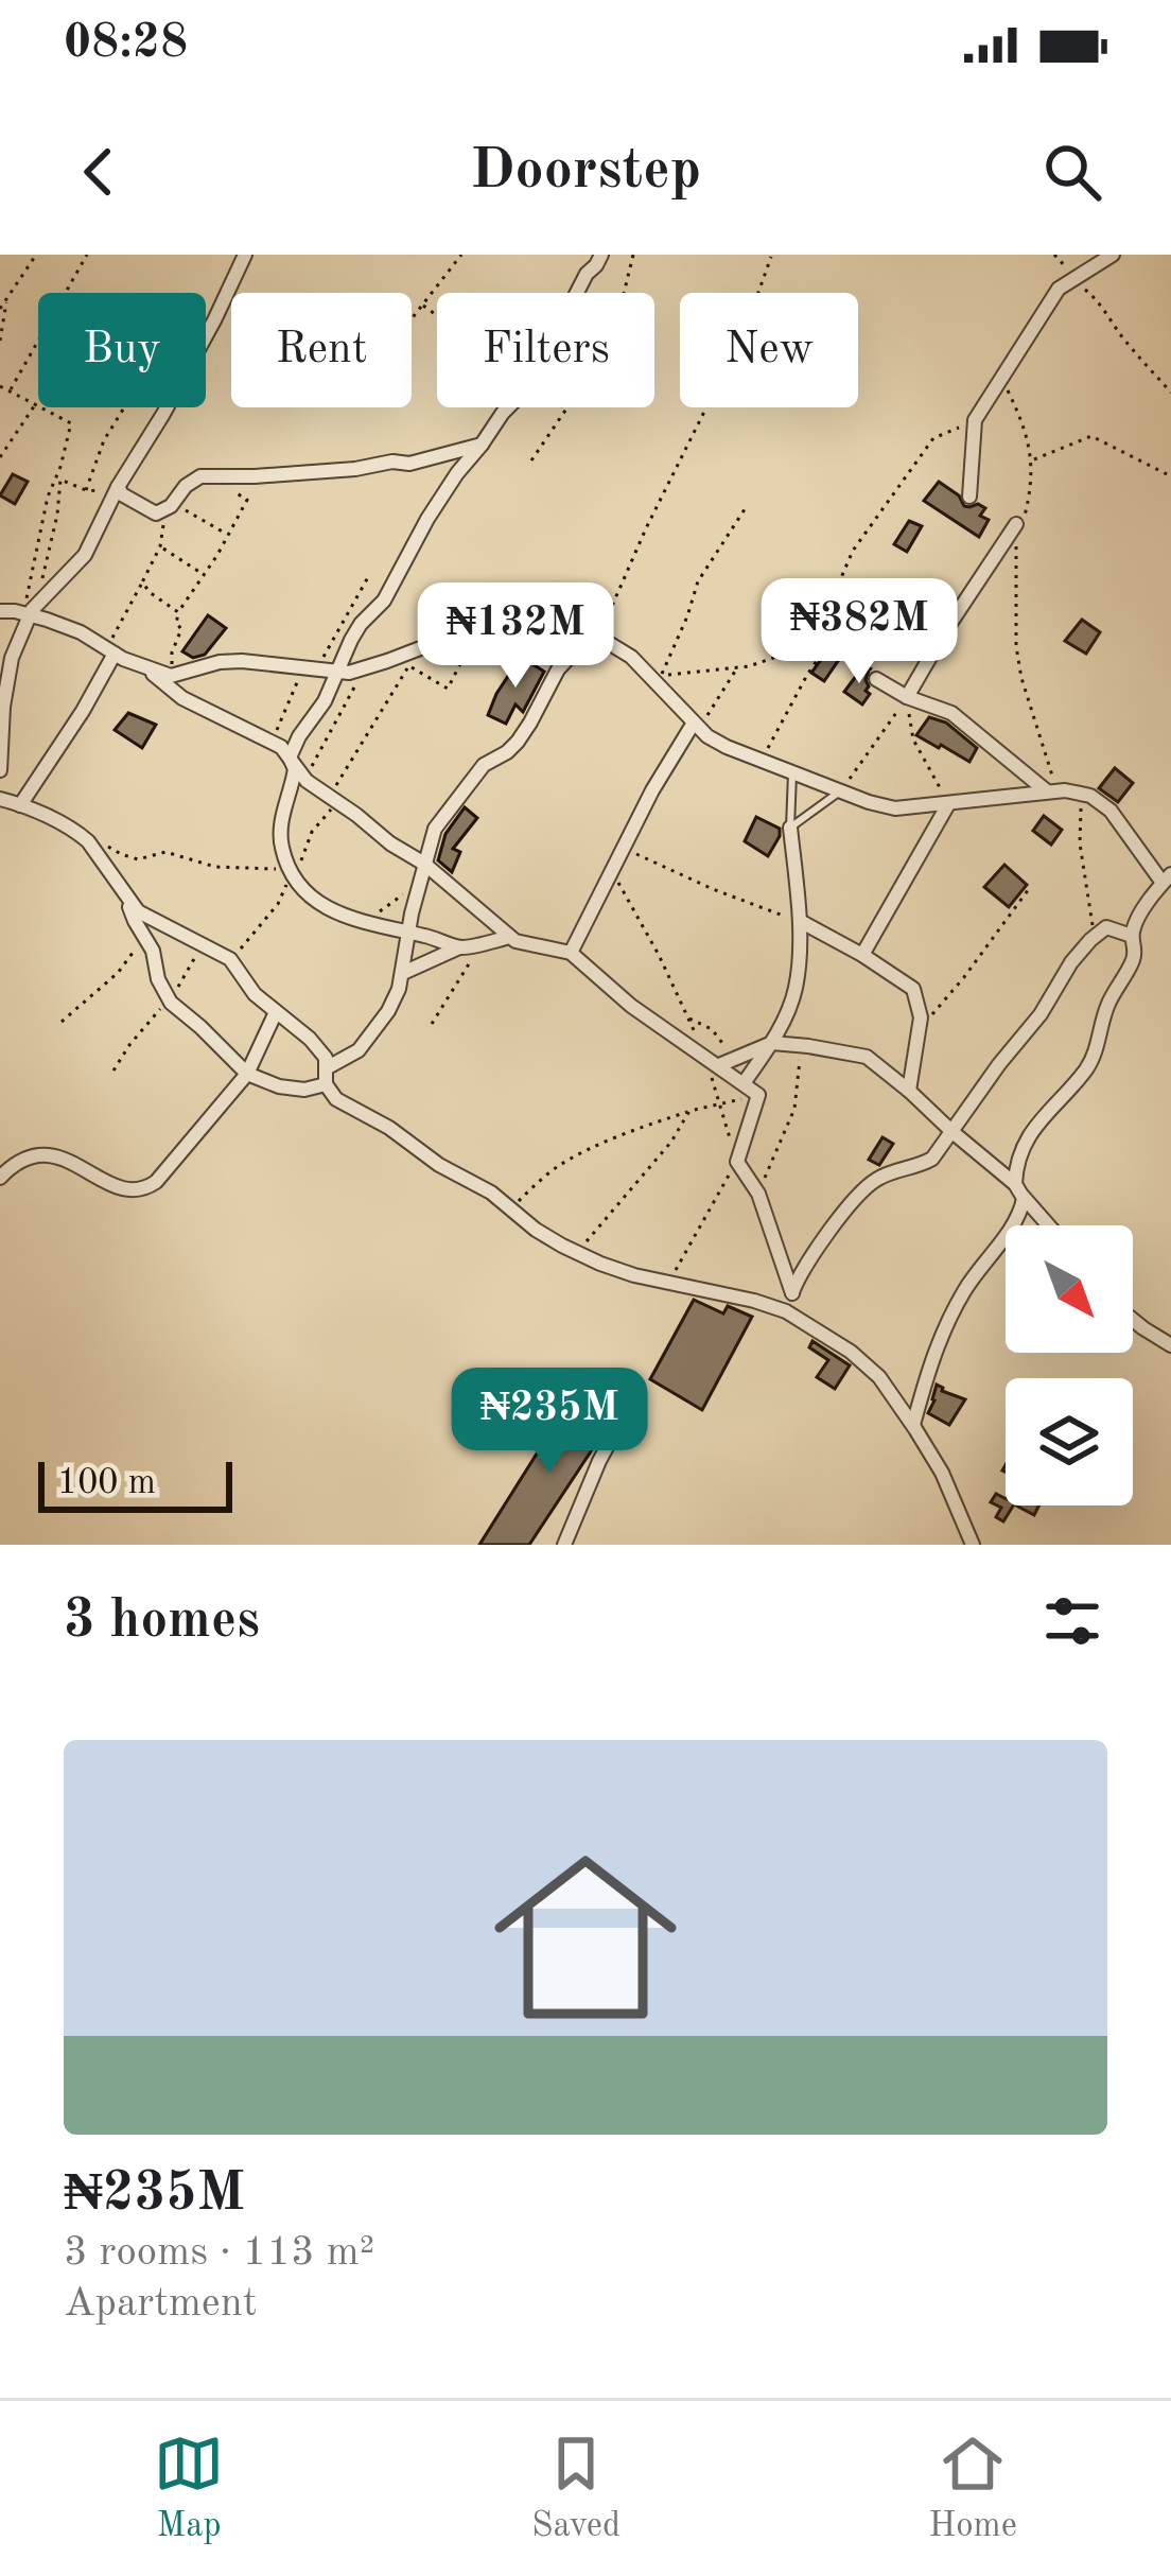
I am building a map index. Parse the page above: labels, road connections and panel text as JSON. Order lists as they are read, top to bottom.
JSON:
{
  "scale_bar": "100 m",
  "north": "bottom right",
  "page": {
    "status": "08:28",
    "header": "Doorstep",
    "chip": [
      "Buy",
      "Rent",
      "Filters",
      "New"
    ],
    "price": ["₦382M", "₦132M", "₦235M"],
    "scale": "100 m",
    "heading": "3 homes",
    "list": [
      {
        "name": "₦235M",
        "note": "3 rooms · 113 m² · Apartment"
      }
    ],
    "tabs": ["Map", "Saved", "Home"]
  }
}
